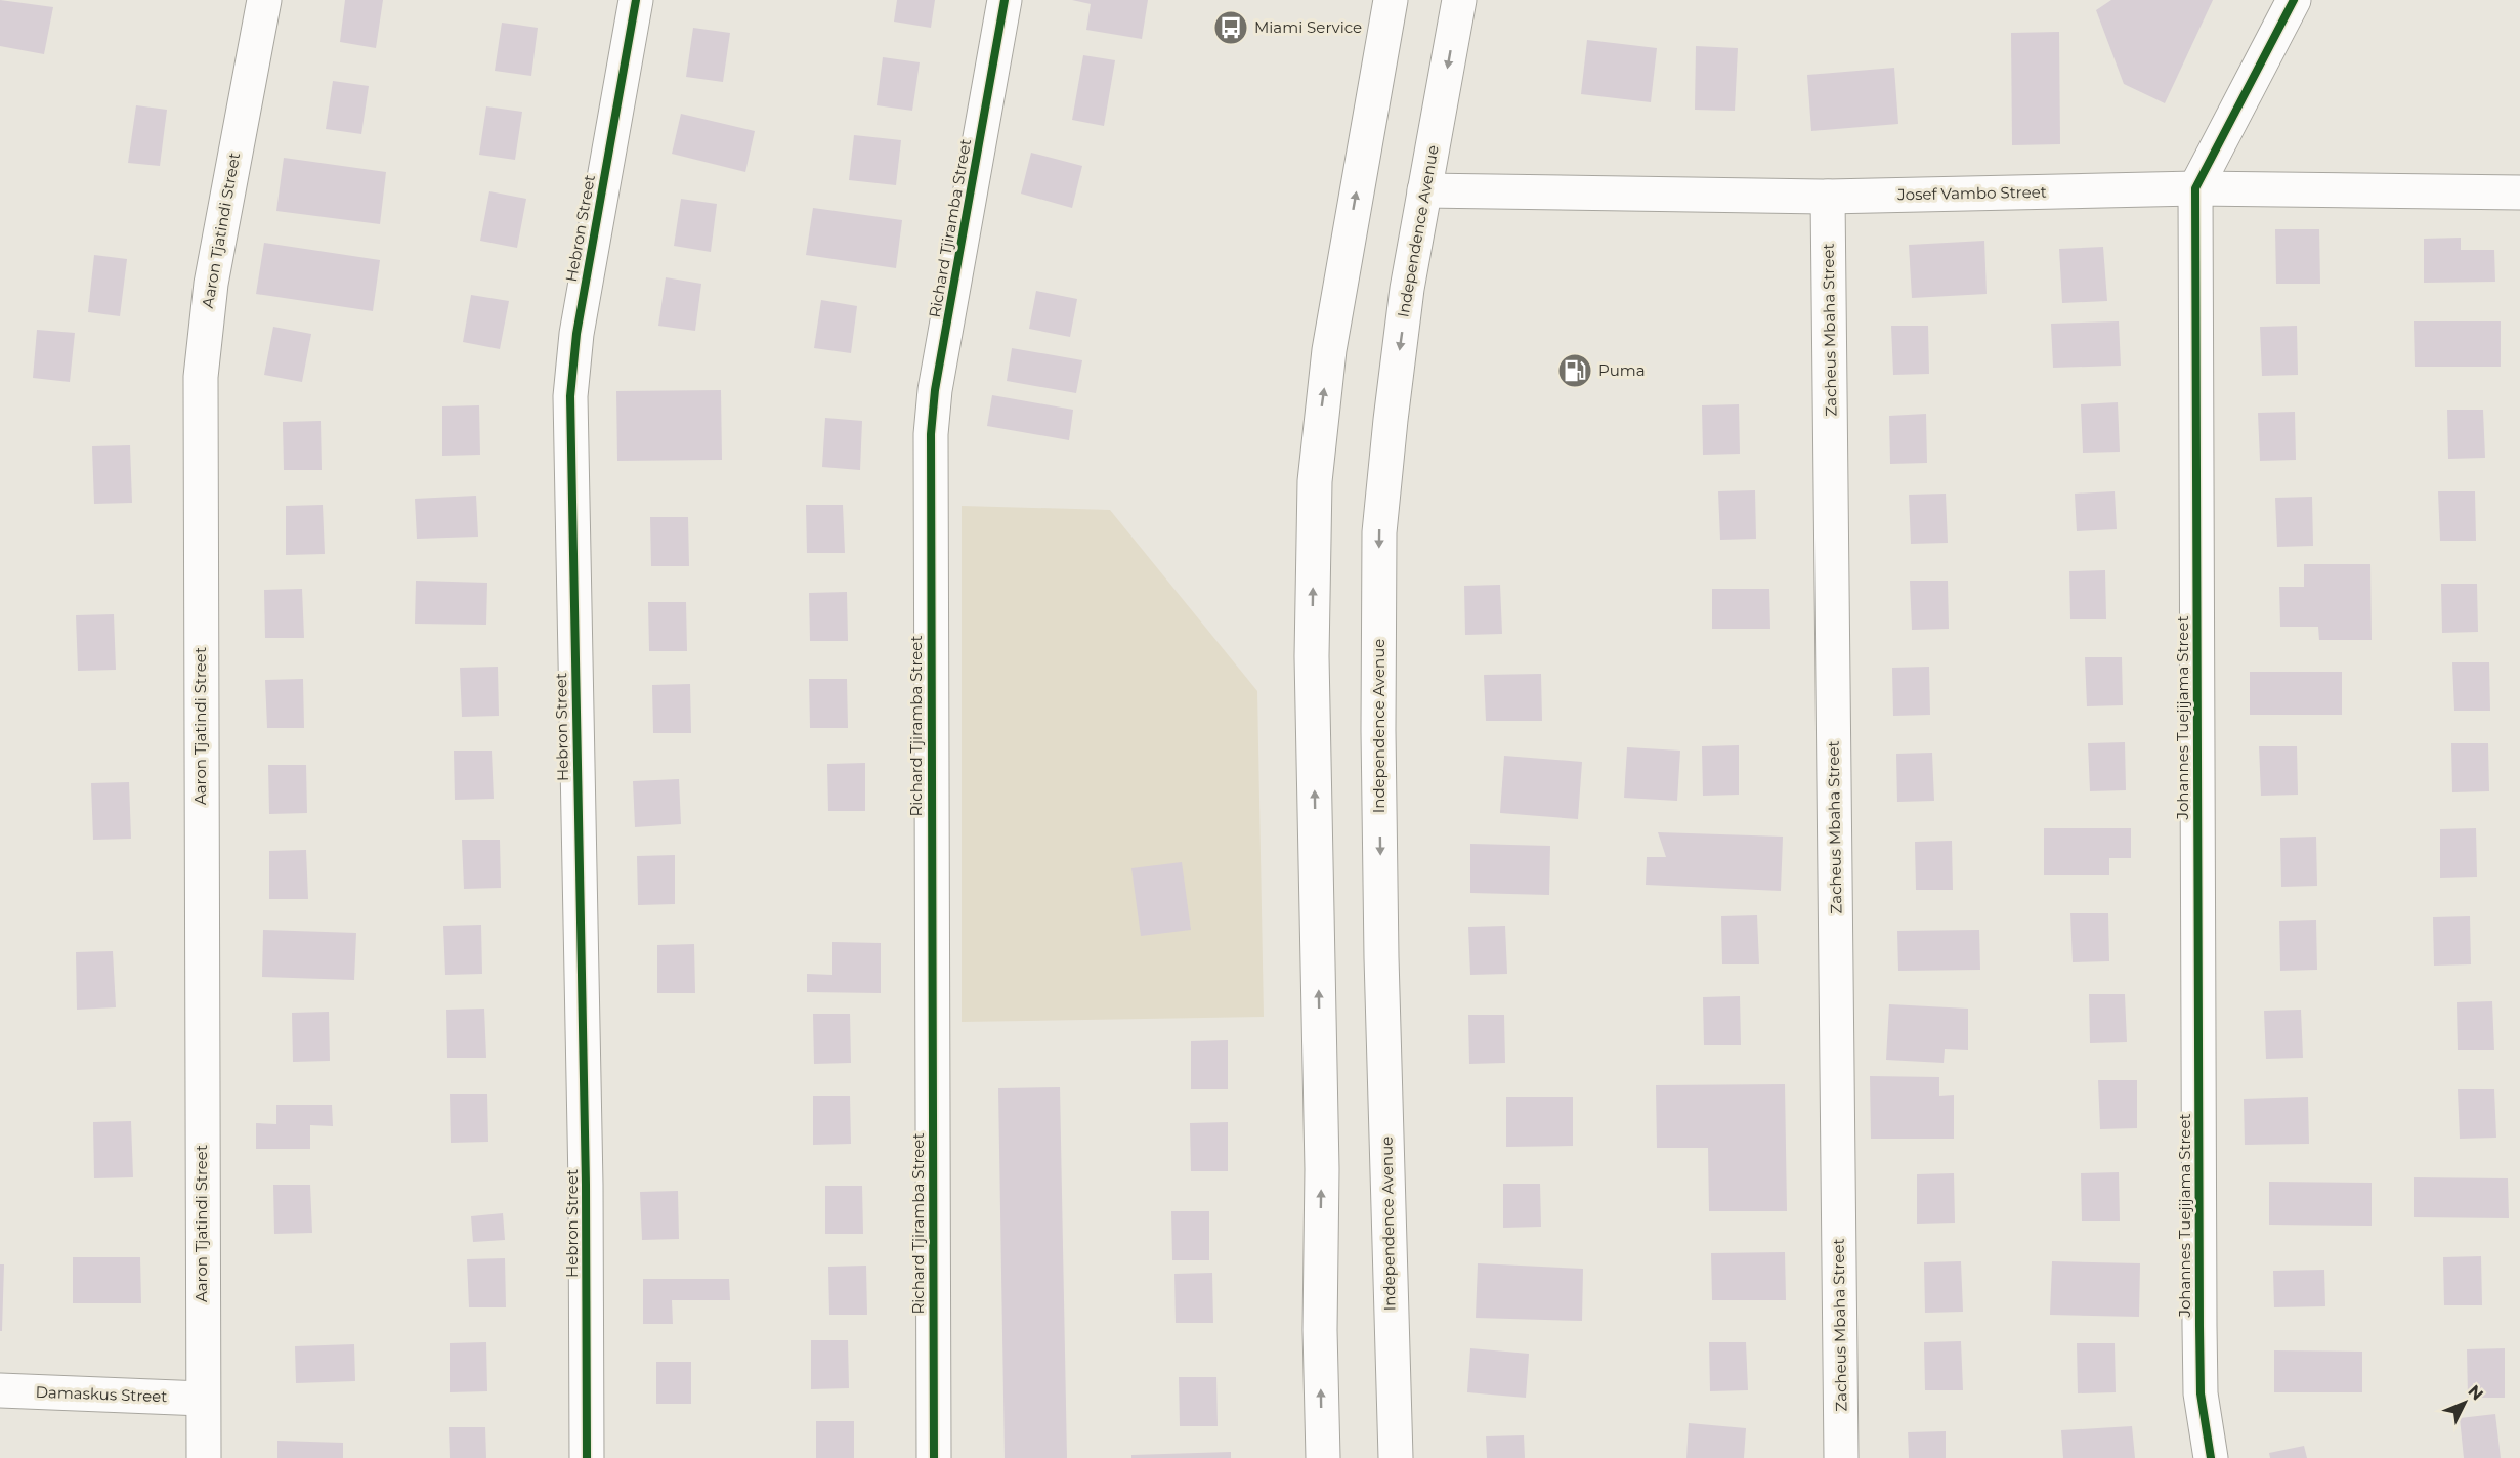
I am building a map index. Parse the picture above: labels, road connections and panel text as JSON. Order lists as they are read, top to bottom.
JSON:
{
  "streets": {
    "street": [
      "Josef Vambo Street",
      "Hebron Street",
      "Richard Tjiramba Street",
      "Aaron Tjatindi Street",
      "Independence Avenue",
      "Zacheus Mbaha Street",
      "Johannes Tuejijama Street",
      "Damaskus Street"
    ]
  },
  "crossings": [
    ["Josef Vambo Street", "Independence Avenue"],
    ["Josef Vambo Street", "Zacheus Mbaha Street"],
    ["Josef Vambo Street", "Johannes Tuejijama Street"],
    ["Aaron Tjatindi Street", "Damaskus Street"]
  ],
  "places": {
    "bus stop": ["Miami Service"],
    "fuel station": ["Puma"]
  },
  "north": "top right"
}
